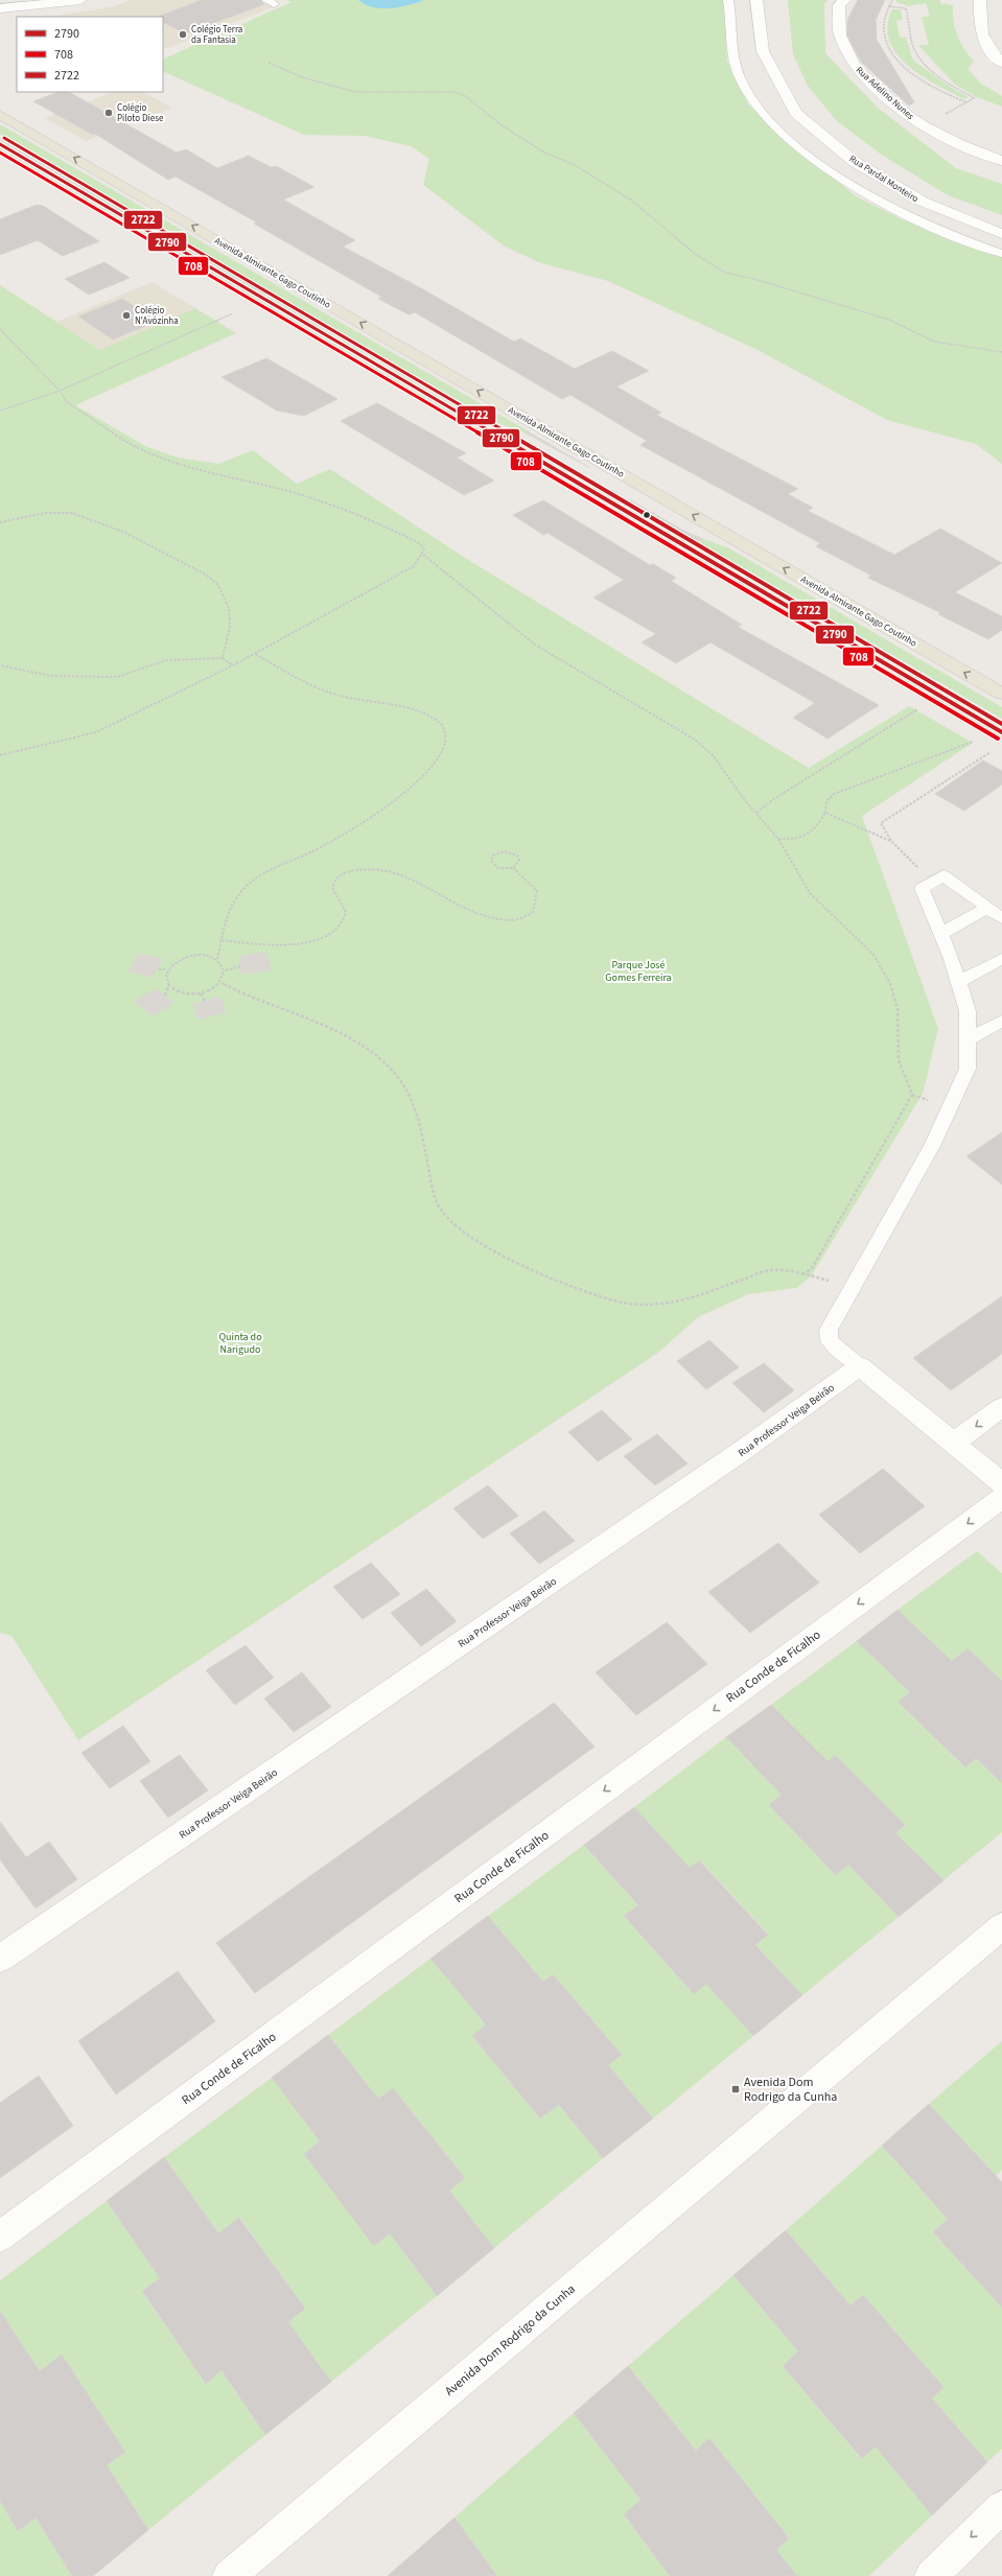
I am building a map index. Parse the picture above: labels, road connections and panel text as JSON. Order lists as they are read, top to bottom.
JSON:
{
  "streets": {
    "main road": ["Avenida Almirante Gago Coutinho"],
    "street": [
      "Rua Adelino Nunes",
      "Rua Pardal Monteiro",
      "Rua Professor Veiga Beirão",
      "Rua Conde de Ficalho",
      "Avenida Dom Rodrigo da Cunha"
    ]
  },
  "one_way": ["Rua Conde de Ficalho"],
  "parks": ["Parque José Gomes Ferreira", "Quinta do Narigudo"],
  "places": {
    "other": ["Colégio Terra da Fantasia", "Colégio Piloto Diese", "Colégio N'Avózinha"],
    "transit": ["Avenida Dom Rodrigo da Cunha"]
  },
  "lines": ["transit line 2722", "transit line 2790", "transit line 708"],
  "legend": ["2790", "708", "2722"]
}
